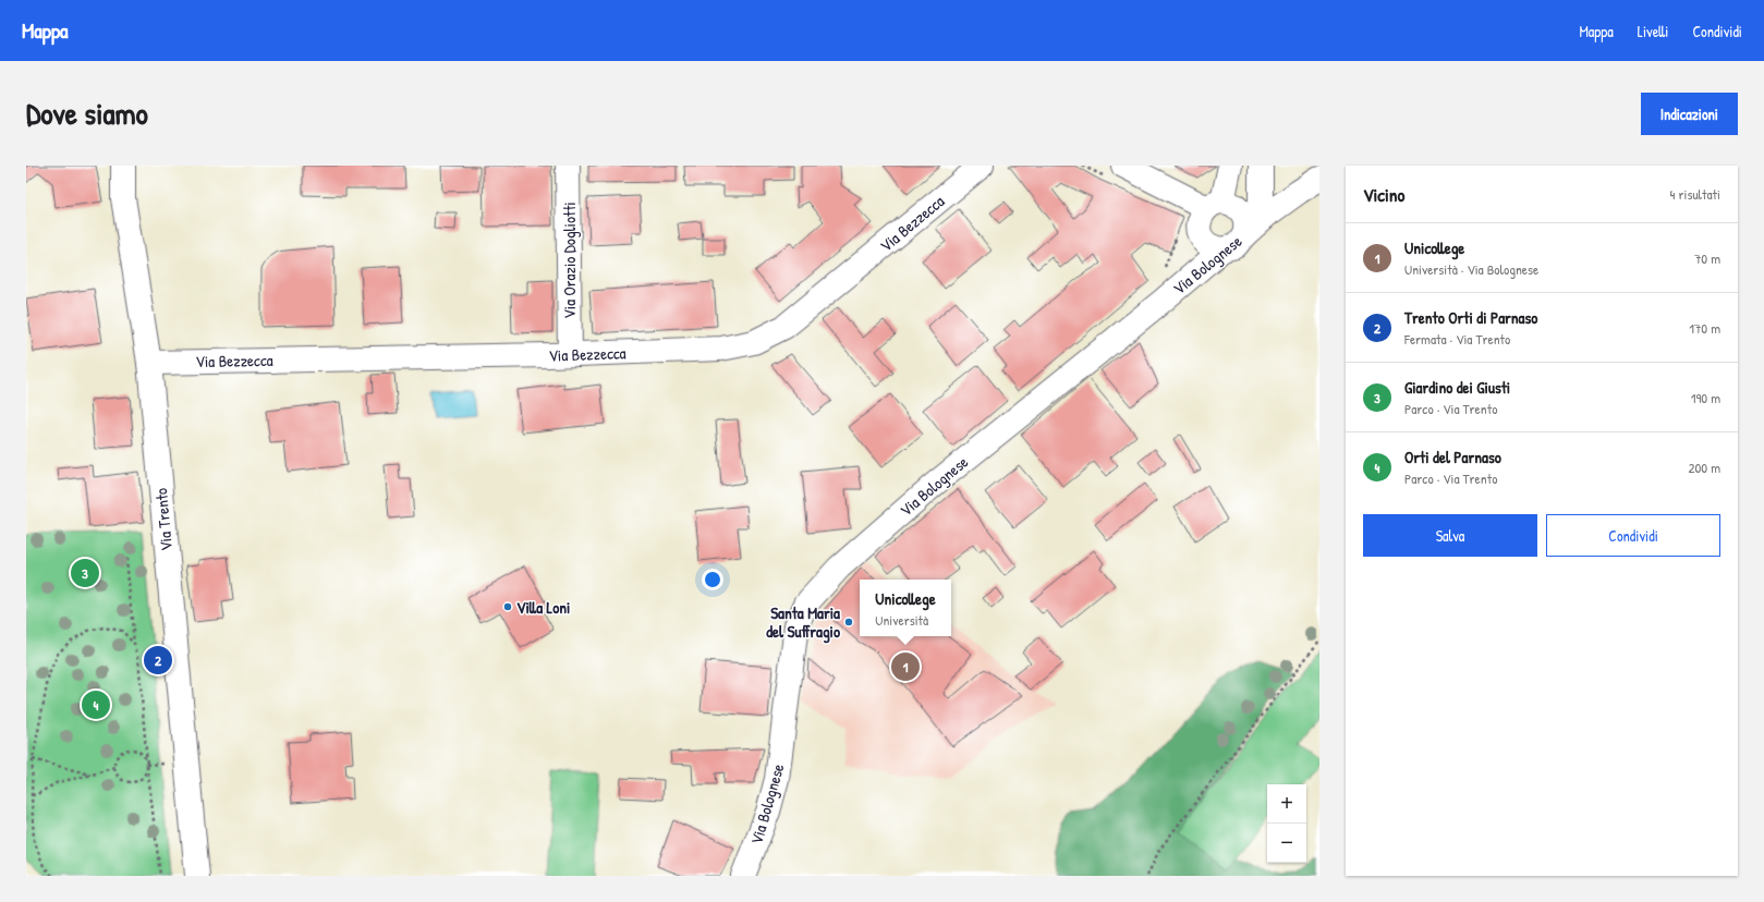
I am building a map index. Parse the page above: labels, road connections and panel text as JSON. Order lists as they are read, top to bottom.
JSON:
{
  "streets": {
    "main road": [
      "Via Bezzecca",
      "Via Orazio Dogliotti",
      "Via Bolognese",
      "Via Trento"
    ]
  },
  "crossings": [
    ["Via Bezzecca", "Via Orazio Dogliotti"],
    ["Via Bezzecca", "Via Trento"]
  ],
  "places": ["Villa Loni", "Santa Maria del Suffragio"],
  "page": {
    "header": "Mappa",
    "nav": ["Mappa", "Livelli", "Condividi"],
    "title": "Dove siamo",
    "buttons": [
      "Indicazioni",
      ["Salva", "Condividi"]
    ],
    "heading": ["Vicino", "4 risultati"],
    "list": [
      {
        "mark": "1",
        "name": "Unicollege",
        "note": "Università · Via Bolognese",
        "value": "70 m"
      },
      {
        "mark": "2",
        "name": "Trento Orti di Parnaso",
        "note": "Fermata · Via Trento",
        "value": "170 m"
      },
      {
        "mark": "3",
        "name": "Giardino dei Giusti",
        "note": "Parco · Via Trento",
        "value": "190 m"
      },
      {
        "mark": "4",
        "name": "Orti del Parnaso",
        "note": "Parco · Via Trento",
        "value": "200 m"
      }
    ],
    "pins": [
      "3",
      "2",
      "1",
      "4"
    ],
    "popup": ["Unicollege", "Università"],
    "map_buttons": ["+", "−"]
  }
}
